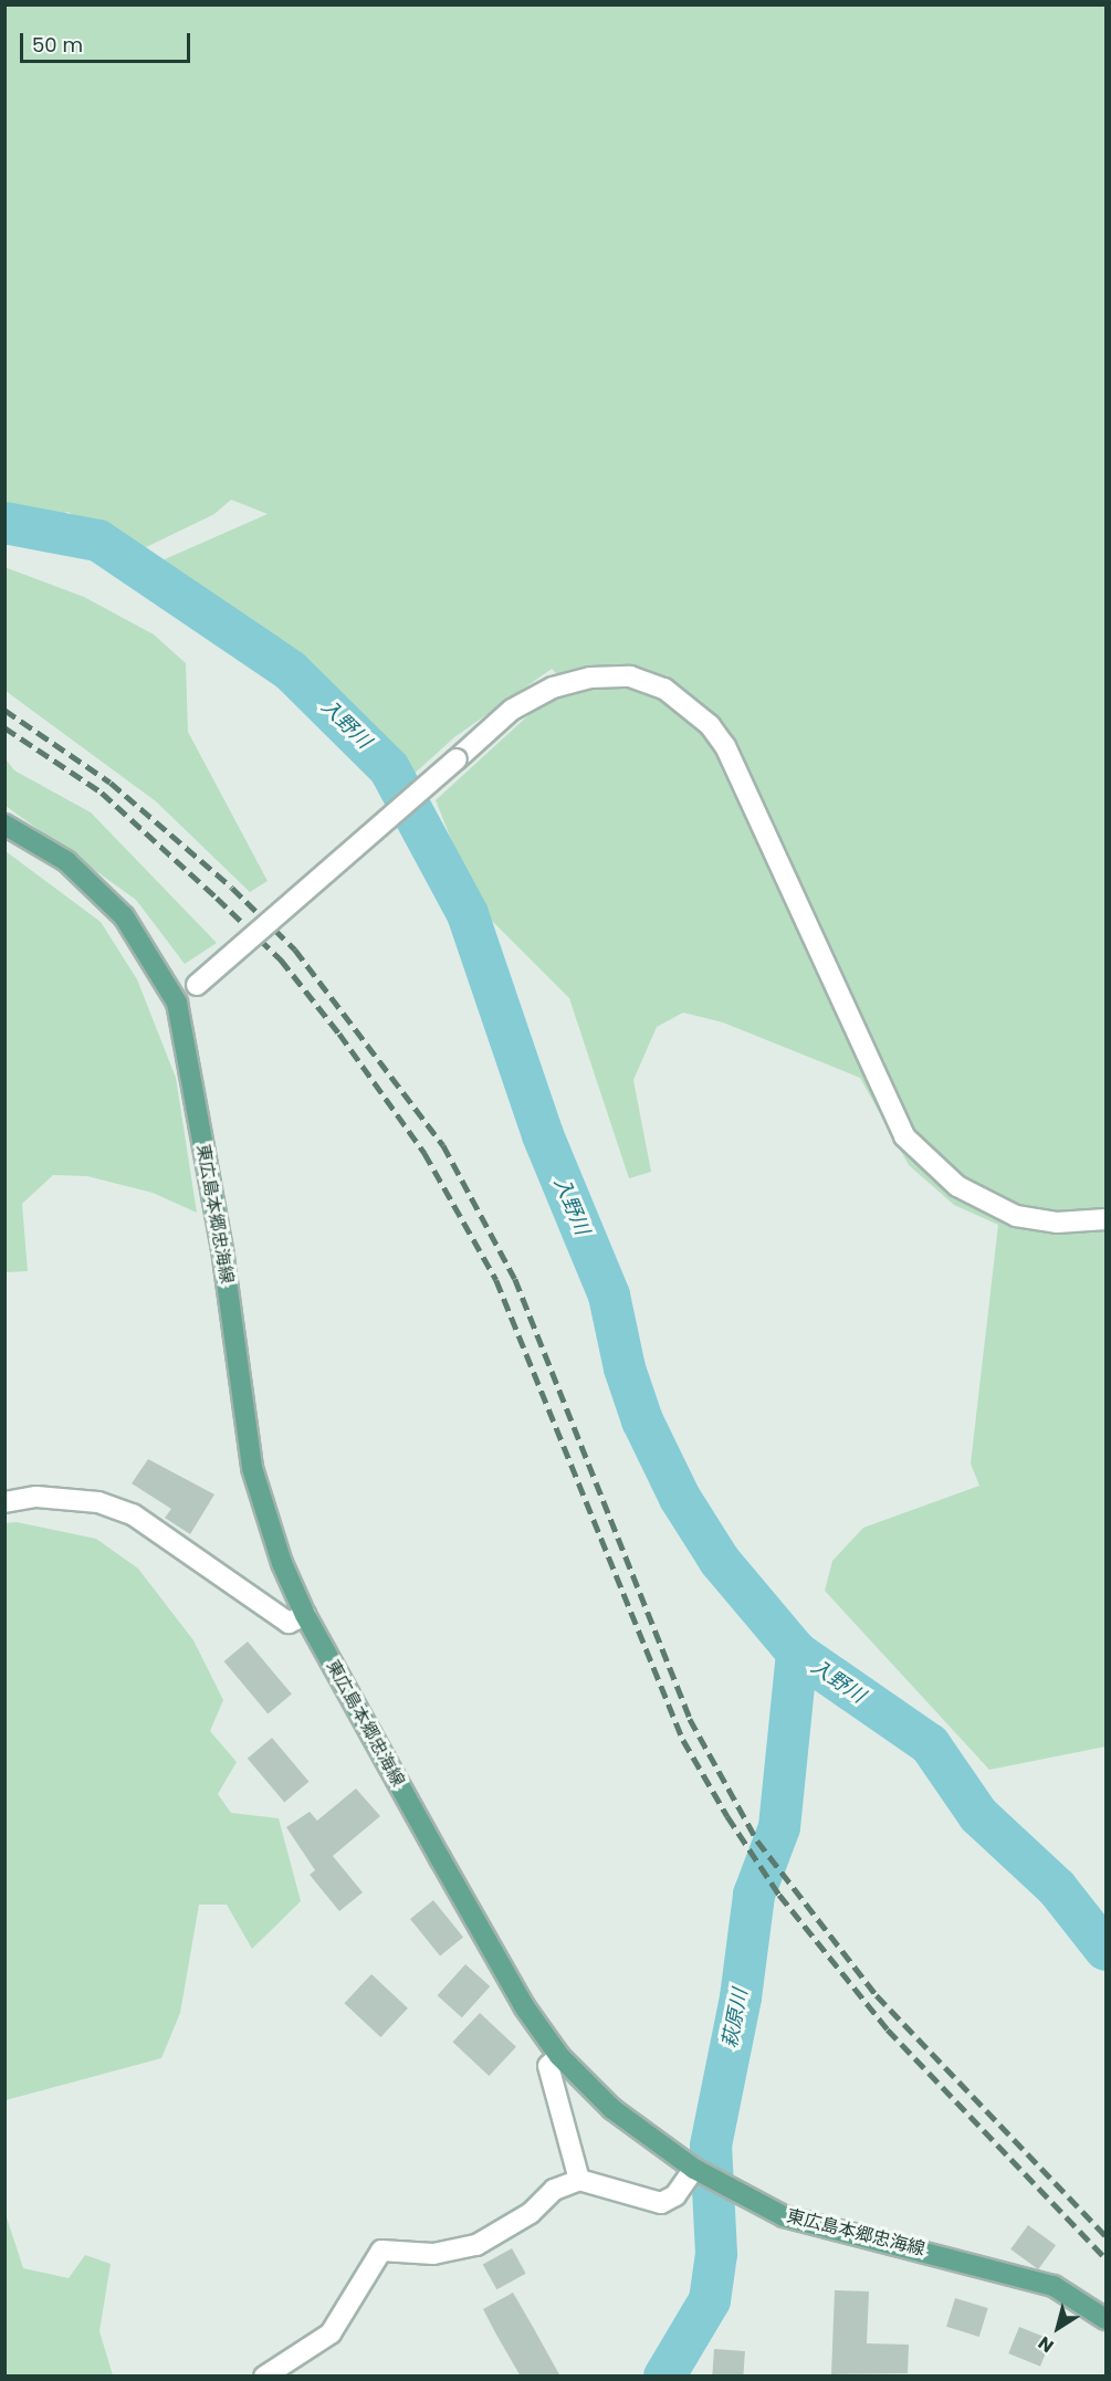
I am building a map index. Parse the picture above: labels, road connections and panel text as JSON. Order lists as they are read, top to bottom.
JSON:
{
  "streets": {
    "main road": ["東広島本郷忠海線"]
  },
  "water": ["入野川", "萩原川"],
  "scale_bar": "50 m",
  "north": "bottom left"
}
